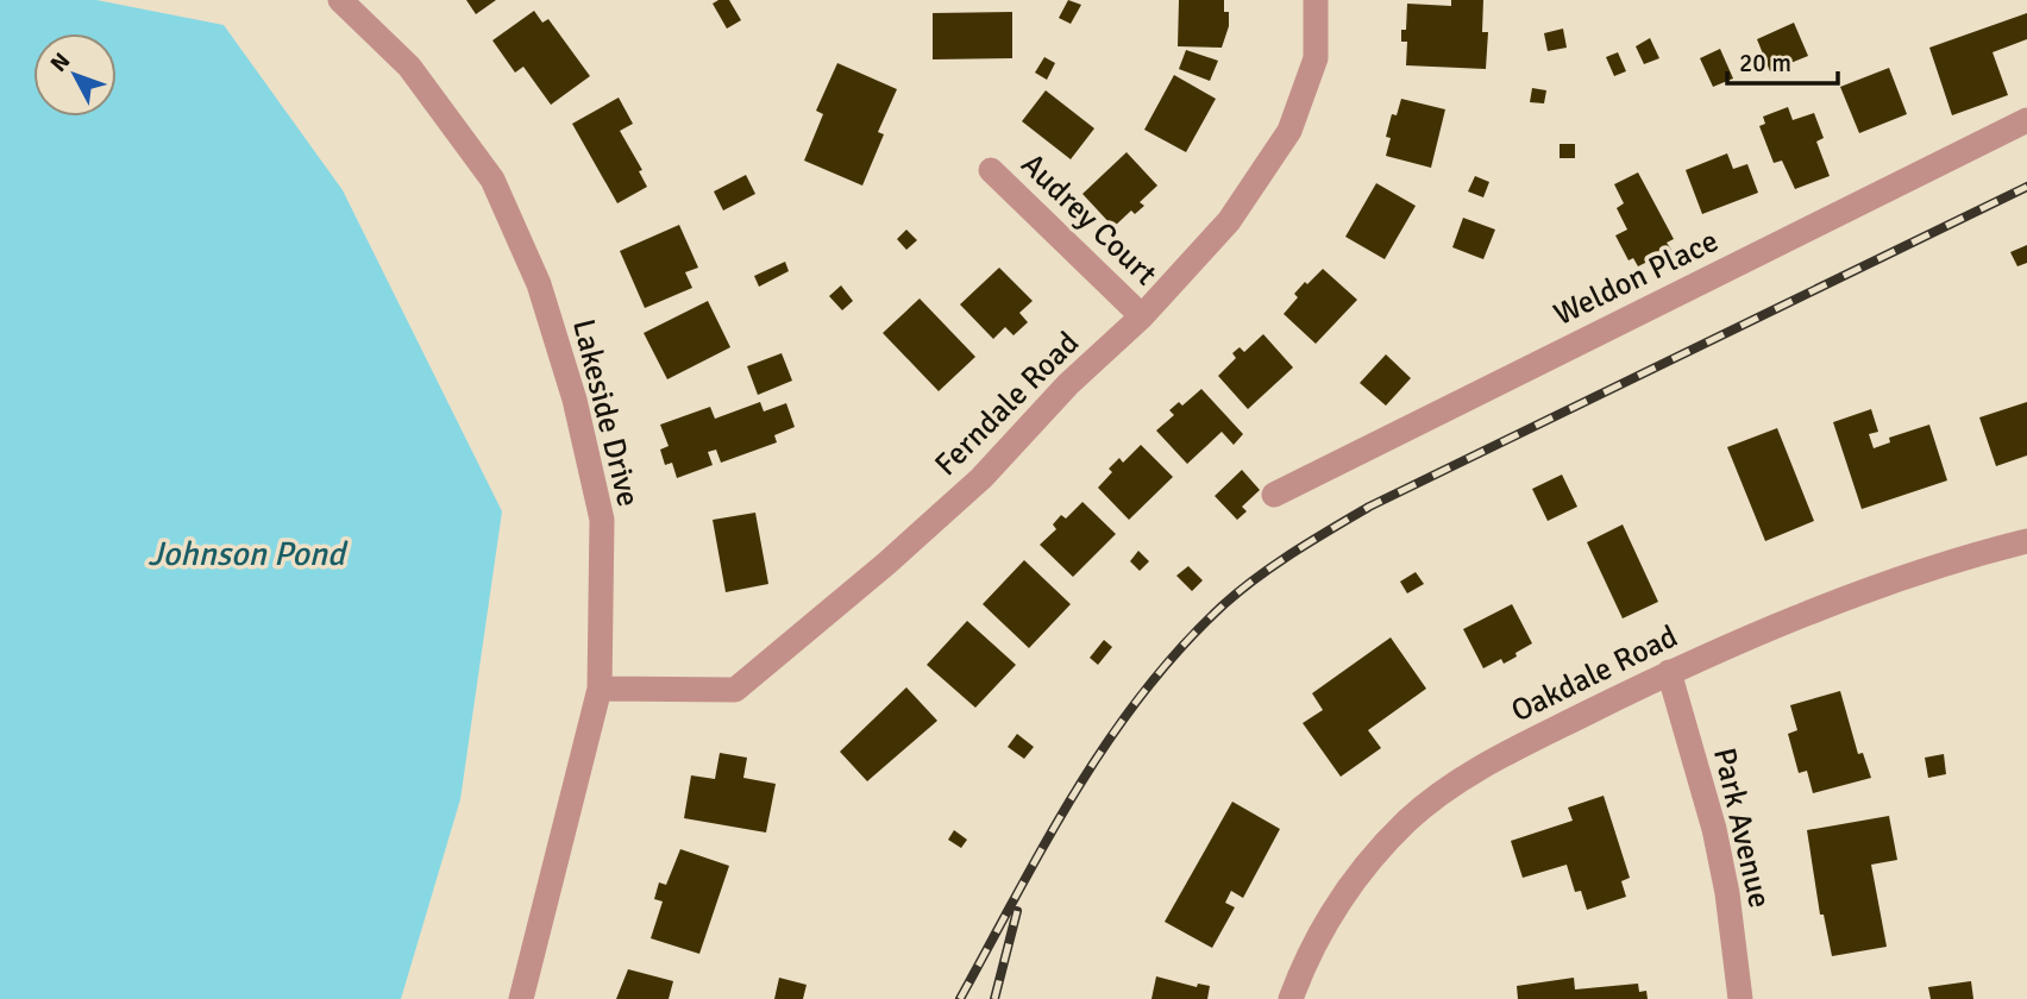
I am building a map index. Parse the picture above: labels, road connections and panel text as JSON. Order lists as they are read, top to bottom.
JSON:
{
  "streets": {
    "street": [
      "Audrey Court",
      "Weldon Place",
      "Ferndale Road",
      "Lakeside Drive",
      "Oakdale Road",
      "Park Avenue"
    ]
  },
  "crossings": [
    ["Audrey Court", "Ferndale Road"],
    ["Ferndale Road", "Lakeside Drive"],
    ["Oakdale Road", "Park Avenue"]
  ],
  "water": ["Johnson Pond"],
  "scale_bar": "20 m",
  "north": "top left"
}
